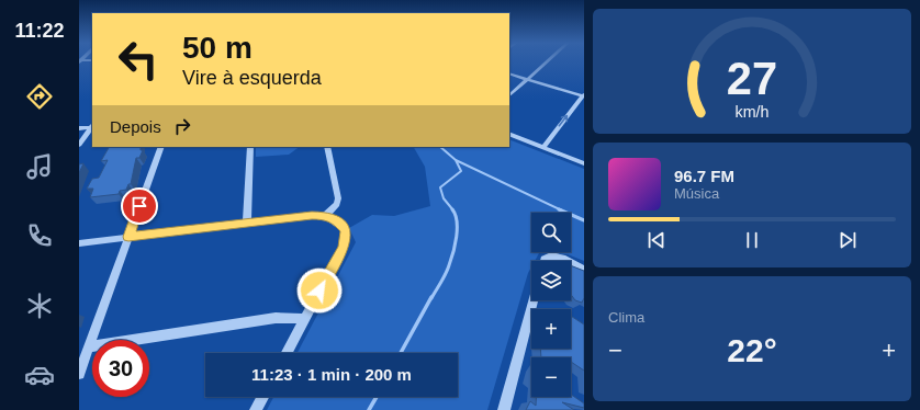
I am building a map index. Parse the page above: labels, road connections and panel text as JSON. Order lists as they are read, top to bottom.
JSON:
{
  "page": {
    "tabs": "11:22",
    "turn": ["50 m", "Vire à esquerda"],
    "then": "Depois",
    "song": ["96.7 FM", "Música"],
    "map_buttons": ["+", "−"],
    "tile": "Clima",
    "heat": ["−", "22°", "+"],
    "limit": "30",
    "trip": "11:23 · 1 min · 200 m",
    "gauge": ["27", "km/h"]
  }
}
